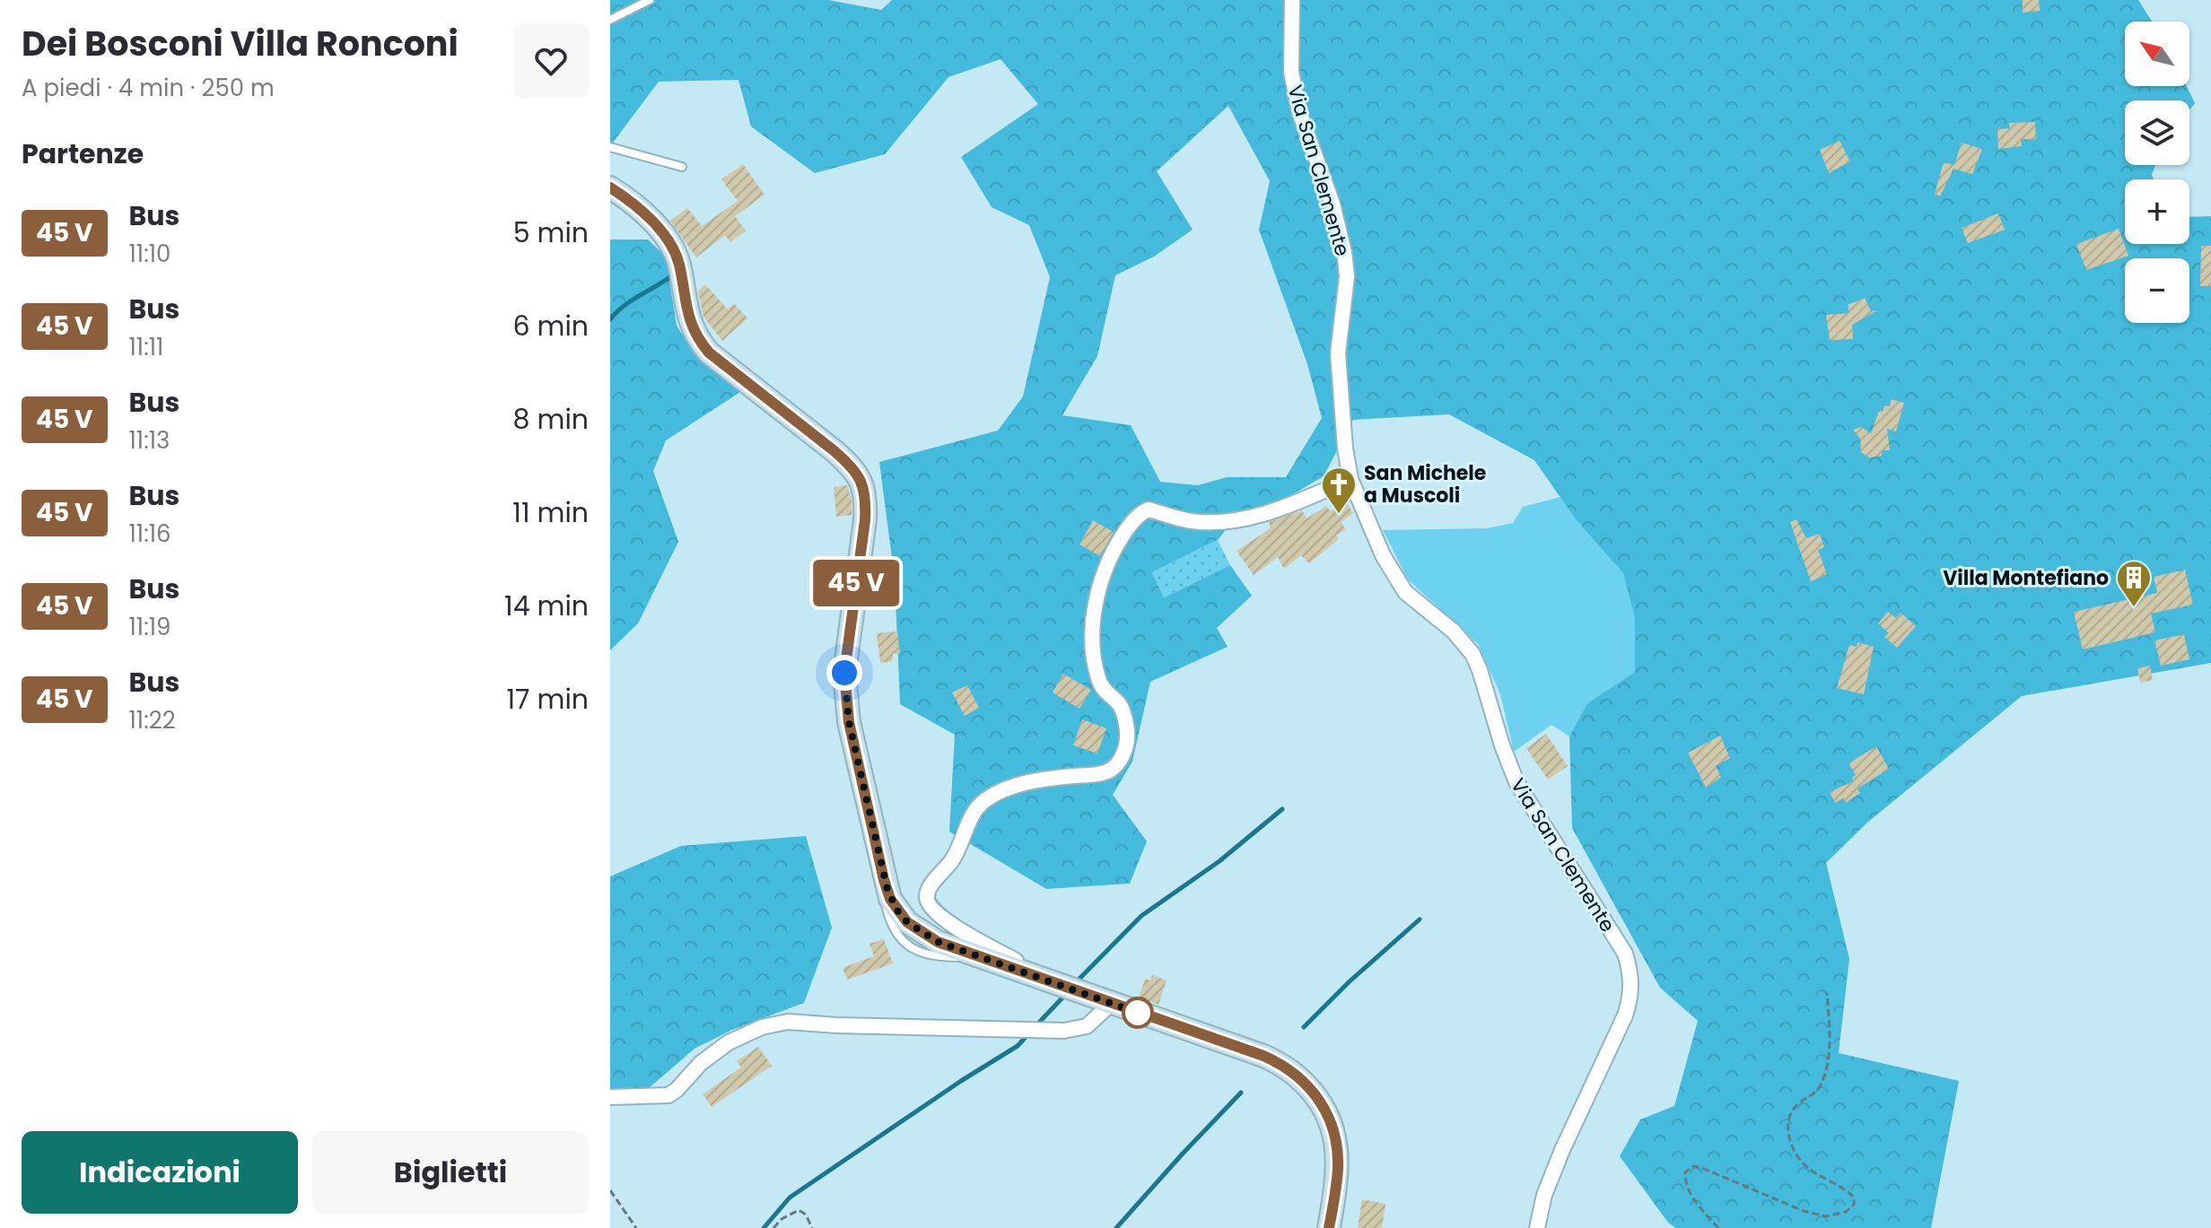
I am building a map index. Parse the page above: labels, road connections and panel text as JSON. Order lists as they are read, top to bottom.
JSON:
{
  "streets": {
    "street": ["Via San Clemente"]
  },
  "places": {
    "church": ["San Michele a Muscoli"],
    "building": ["Villa Montefiano"]
  },
  "north": "top left",
  "page": {
    "heading": [
      ["Dei Bosconi Villa Ronconi", "A piedi · 4 min · 250 m"],
      "Partenze"
    ],
    "on_map": "45 V",
    "map_buttons": ["+", "−"],
    "list": [
      {
        "mark": "45 V",
        "name": "Bus",
        "note": "11:10",
        "value": "5 min"
      },
      {
        "mark": "45 V",
        "name": "Bus",
        "note": "11:11",
        "value": "6 min"
      },
      {
        "mark": "45 V",
        "name": "Bus",
        "note": "11:13",
        "value": "8 min"
      },
      {
        "mark": "45 V",
        "name": "Bus",
        "note": "11:16",
        "value": "11 min"
      },
      {
        "mark": "45 V",
        "name": "Bus",
        "note": "11:19",
        "value": "14 min"
      },
      {
        "mark": "45 V",
        "name": "Bus",
        "note": "11:22",
        "value": "17 min"
      }
    ],
    "buttons": ["Indicazioni", "Biglietti"]
  }
}
